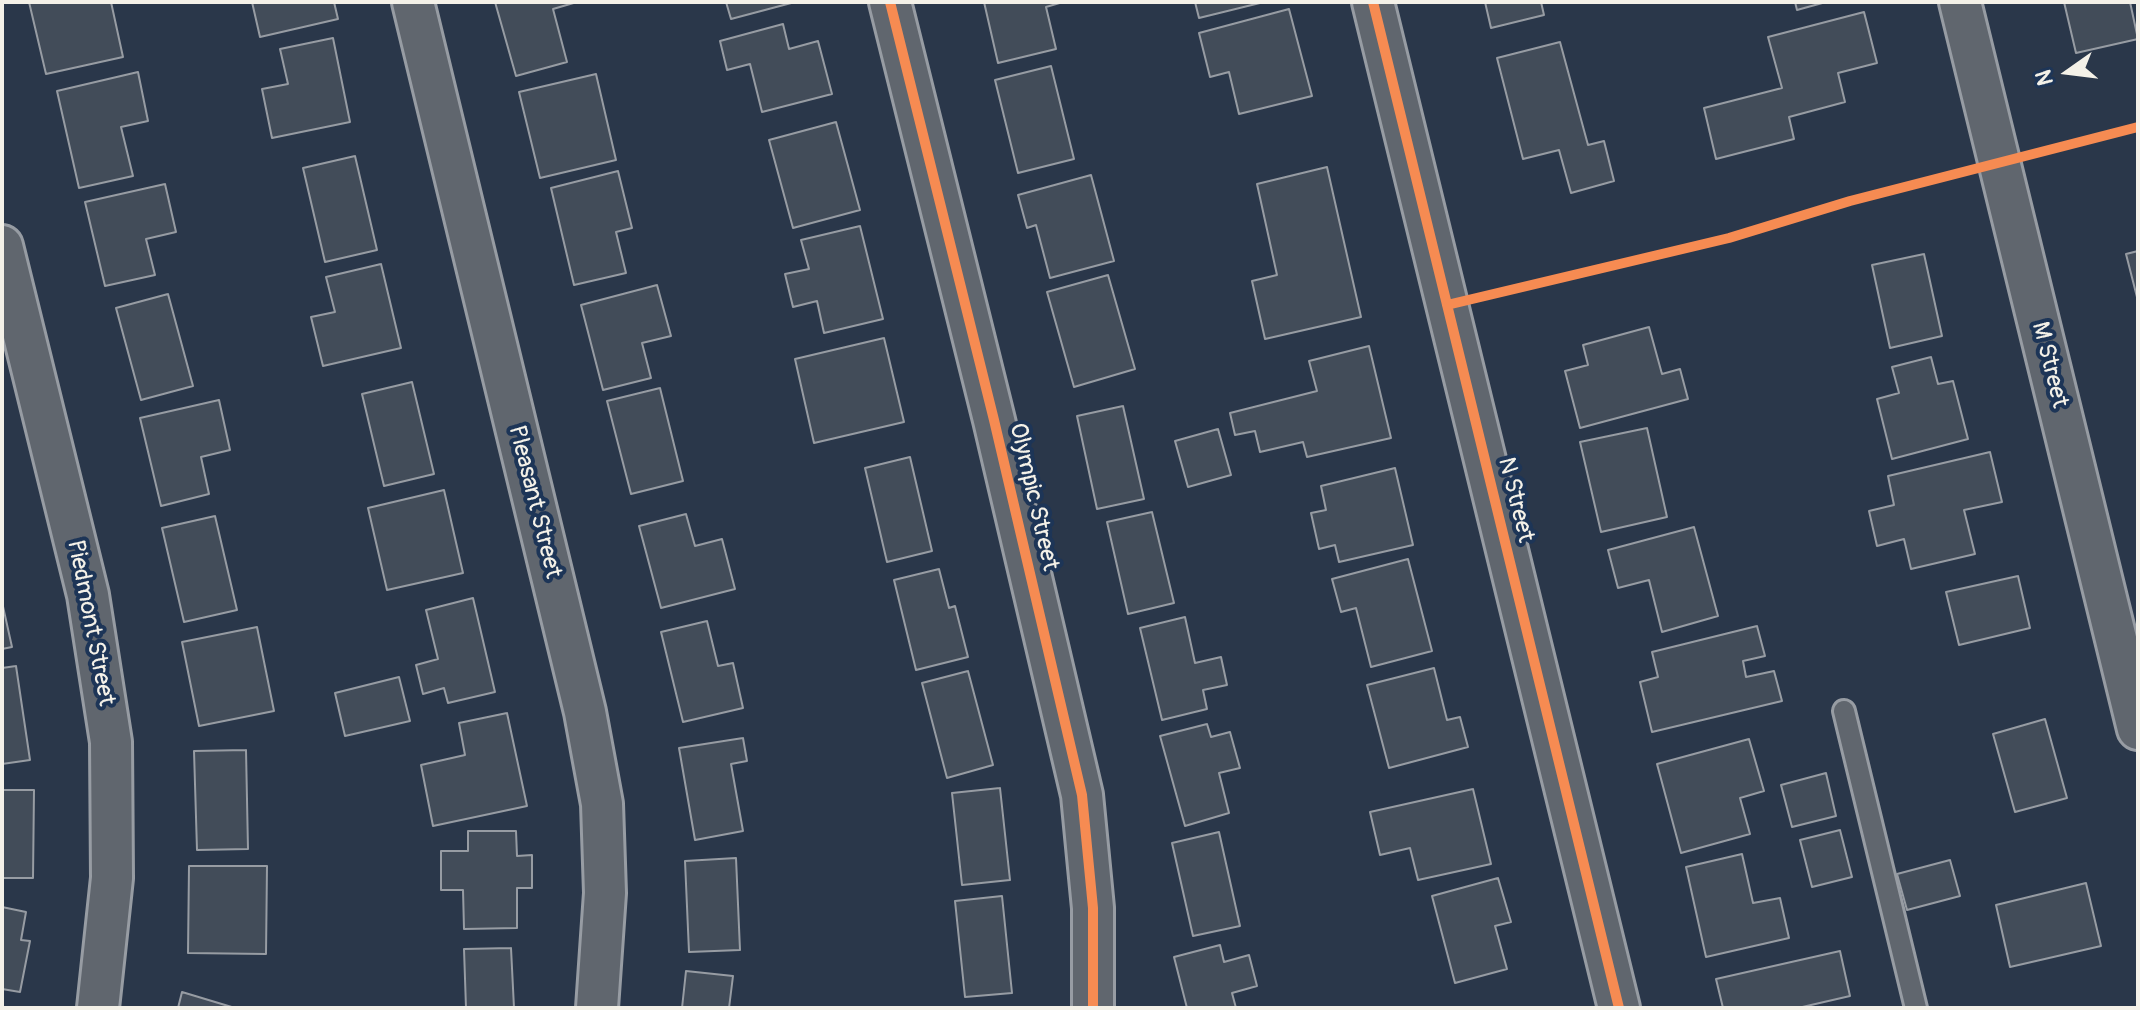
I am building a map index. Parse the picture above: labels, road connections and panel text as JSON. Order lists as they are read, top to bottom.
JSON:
{
  "streets": {
    "street": [
      "M Street",
      "Olympic Street",
      "N Street",
      "Pleasant Street",
      "Piedmont Street"
    ]
  },
  "north": "left"
}
